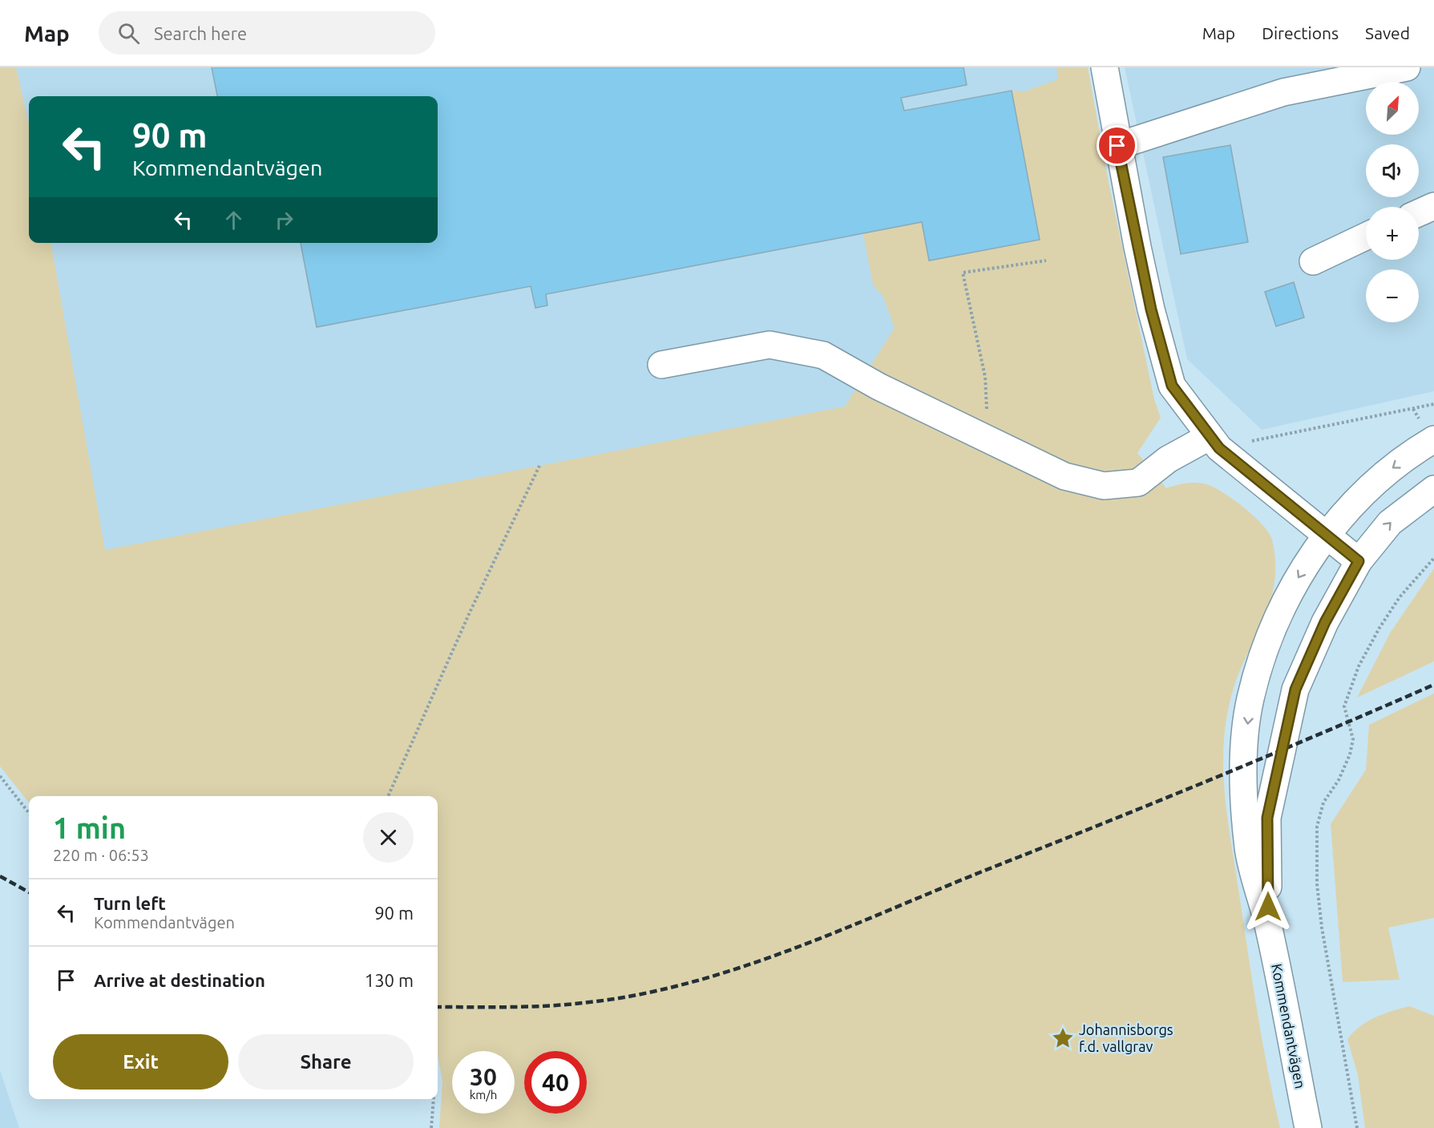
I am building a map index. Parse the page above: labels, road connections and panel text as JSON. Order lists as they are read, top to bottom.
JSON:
{
  "streets": {
    "street": ["Kommendantvägen"]
  },
  "places": {
    "place": ["Johannisborgs f.d. vallgrav"]
  },
  "north": "top right",
  "page": {
    "header": "Map",
    "search": "Search here",
    "nav": ["Map", "Directions", "Saved"],
    "map_buttons": ["+", "−"],
    "turn": ["90 m", "Kommendantvägen"],
    "heading": ["1 min", "220 m · 06:53"],
    "list": [
      {
        "name": "Turn left",
        "note": "Kommendantvägen",
        "value": "90 m"
      },
      {
        "name": "Arrive at destination",
        "value": "130 m"
      }
    ],
    "buttons": ["Exit", "Share"],
    "speed": "30 km/h",
    "limit": "40"
  }
}
